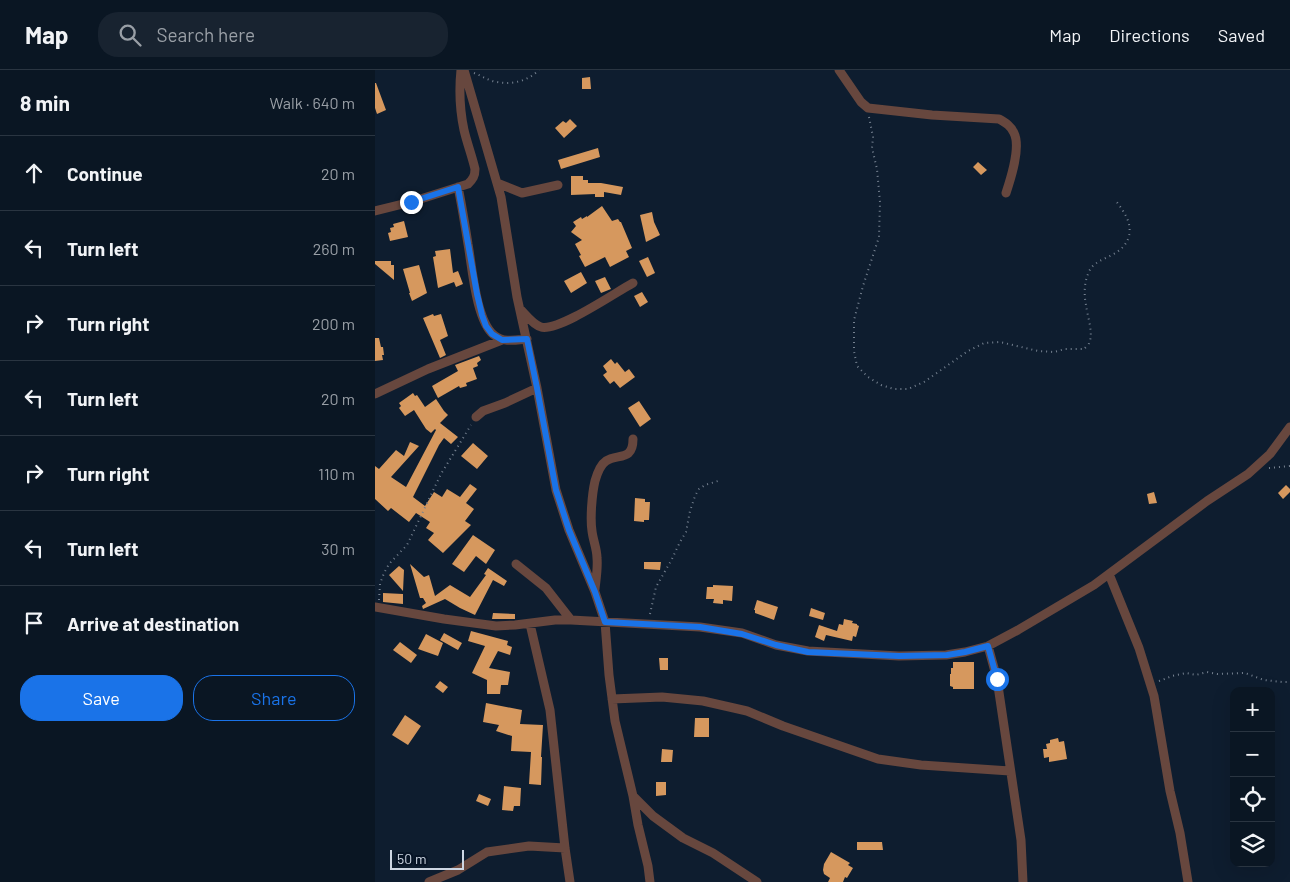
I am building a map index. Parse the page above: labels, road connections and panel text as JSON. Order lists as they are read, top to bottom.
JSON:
{
  "scale_bar": "50 m",
  "page": {
    "header": "Map",
    "search": "Search here",
    "nav": ["Map", "Directions", "Saved"],
    "heading": ["8 min", "Walk · 640 m"],
    "list": [
      ["Continue", "20 m"],
      ["Turn left", "260 m"],
      ["Turn right", "200 m"],
      ["Turn left", "20 m"],
      ["Turn right", "110 m"],
      ["Turn left", "30 m"],
      "Arrive at destination"
    ],
    "buttons": ["Save", "Share"],
    "map_buttons": ["+", "−"],
    "scale": "50 m"
  }
}
